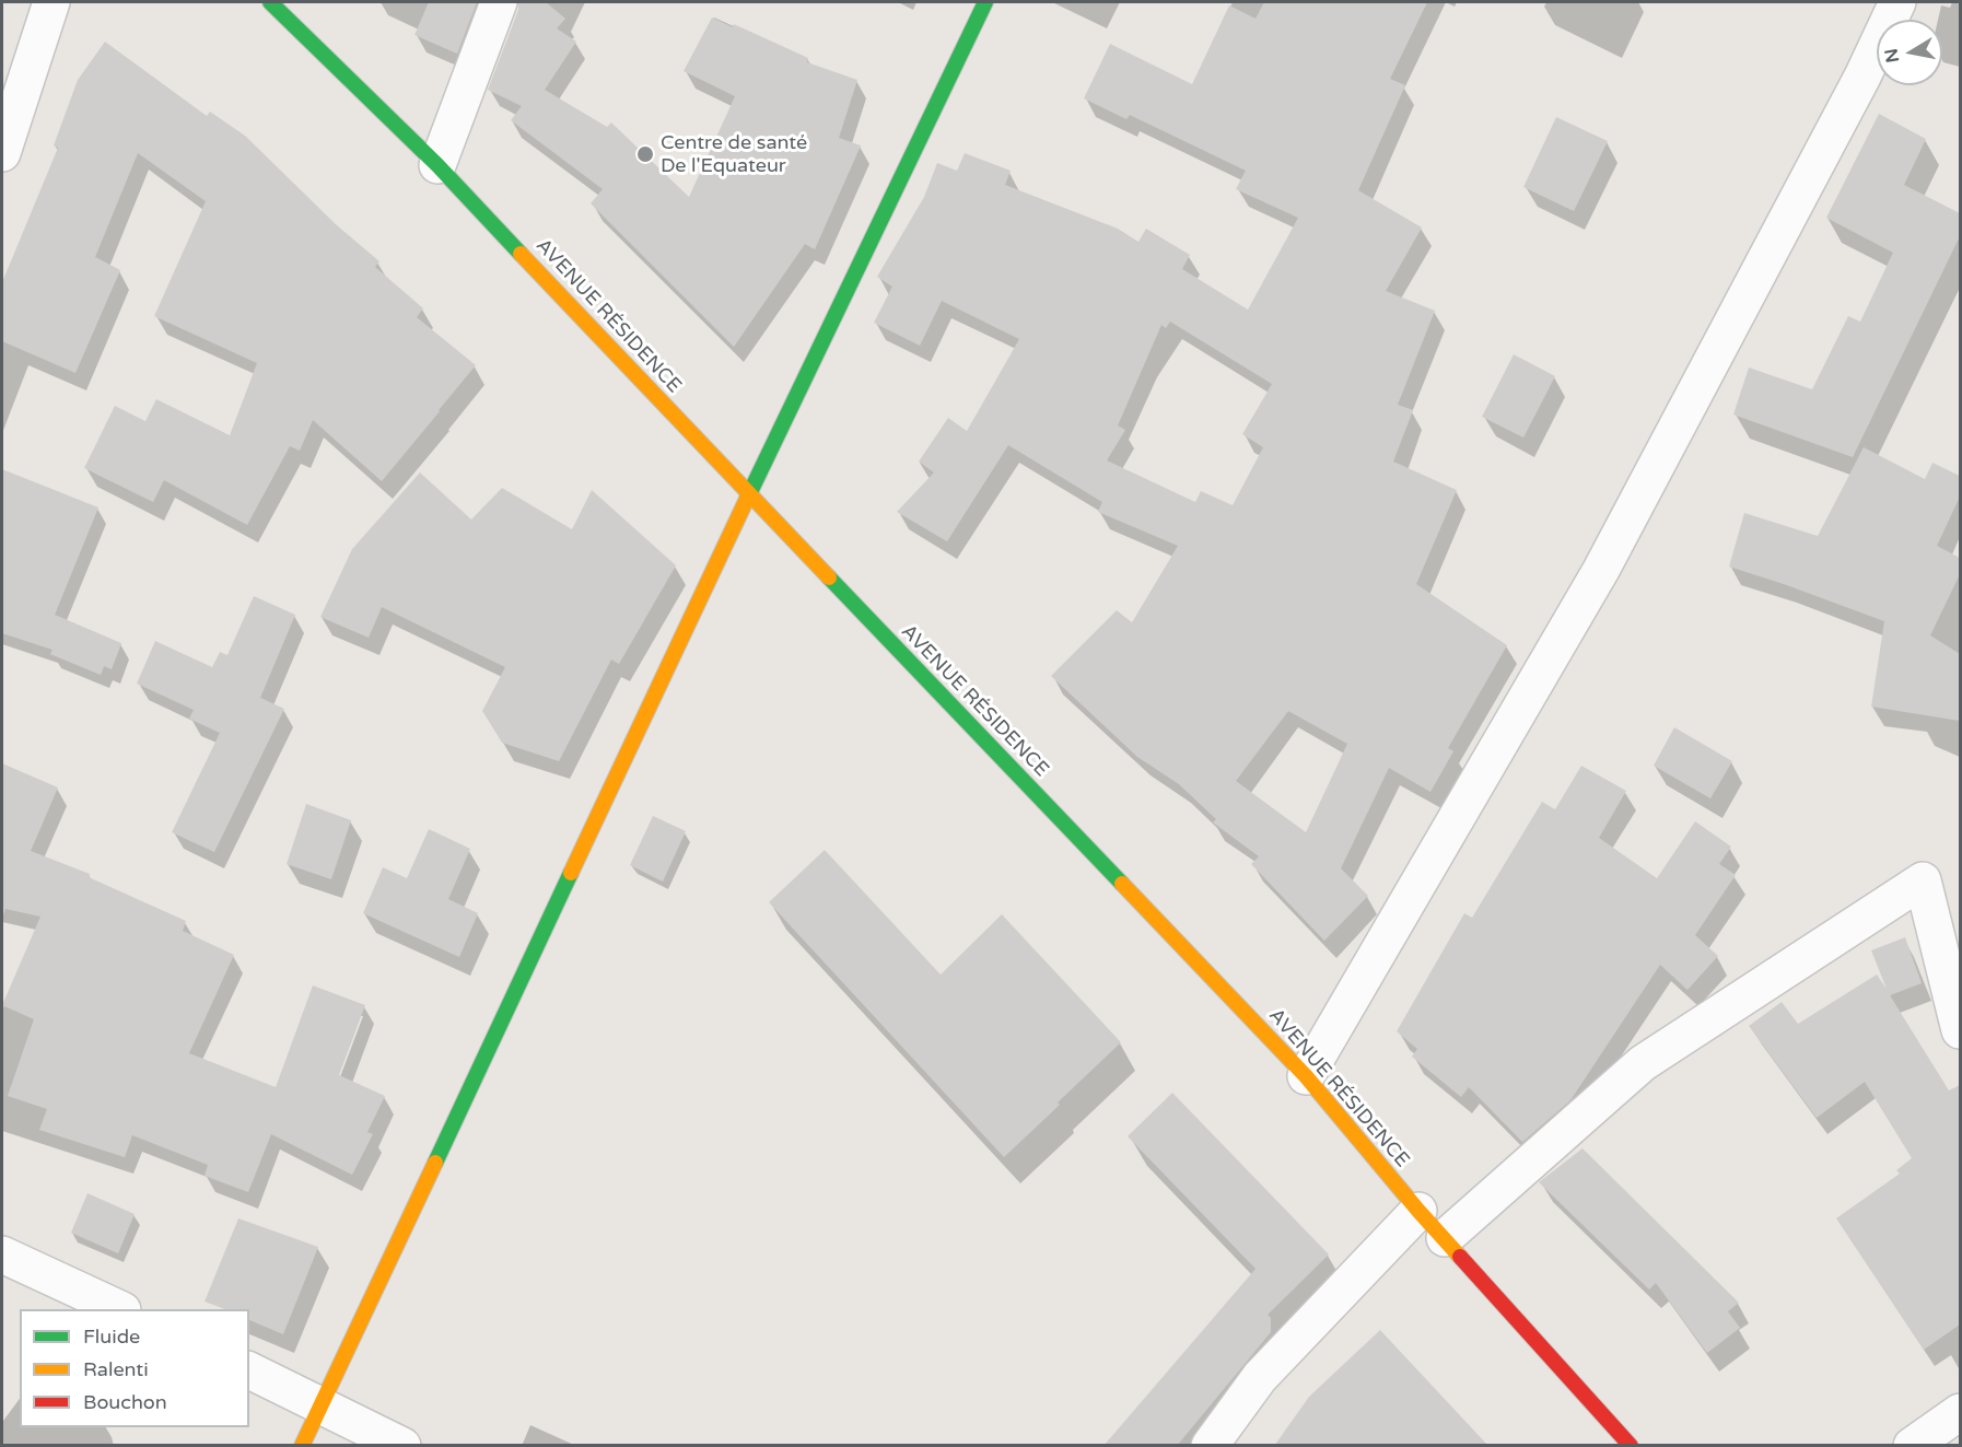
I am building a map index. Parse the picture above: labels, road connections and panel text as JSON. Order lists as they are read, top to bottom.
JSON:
{
  "streets": {
    "main road": ["AVENUE RÉSIDENCE"]
  },
  "places": ["Centre de santé De l'Equateur"],
  "legend": ["Fluide", "Ralenti", "Bouchon"],
  "north": "left"
}
